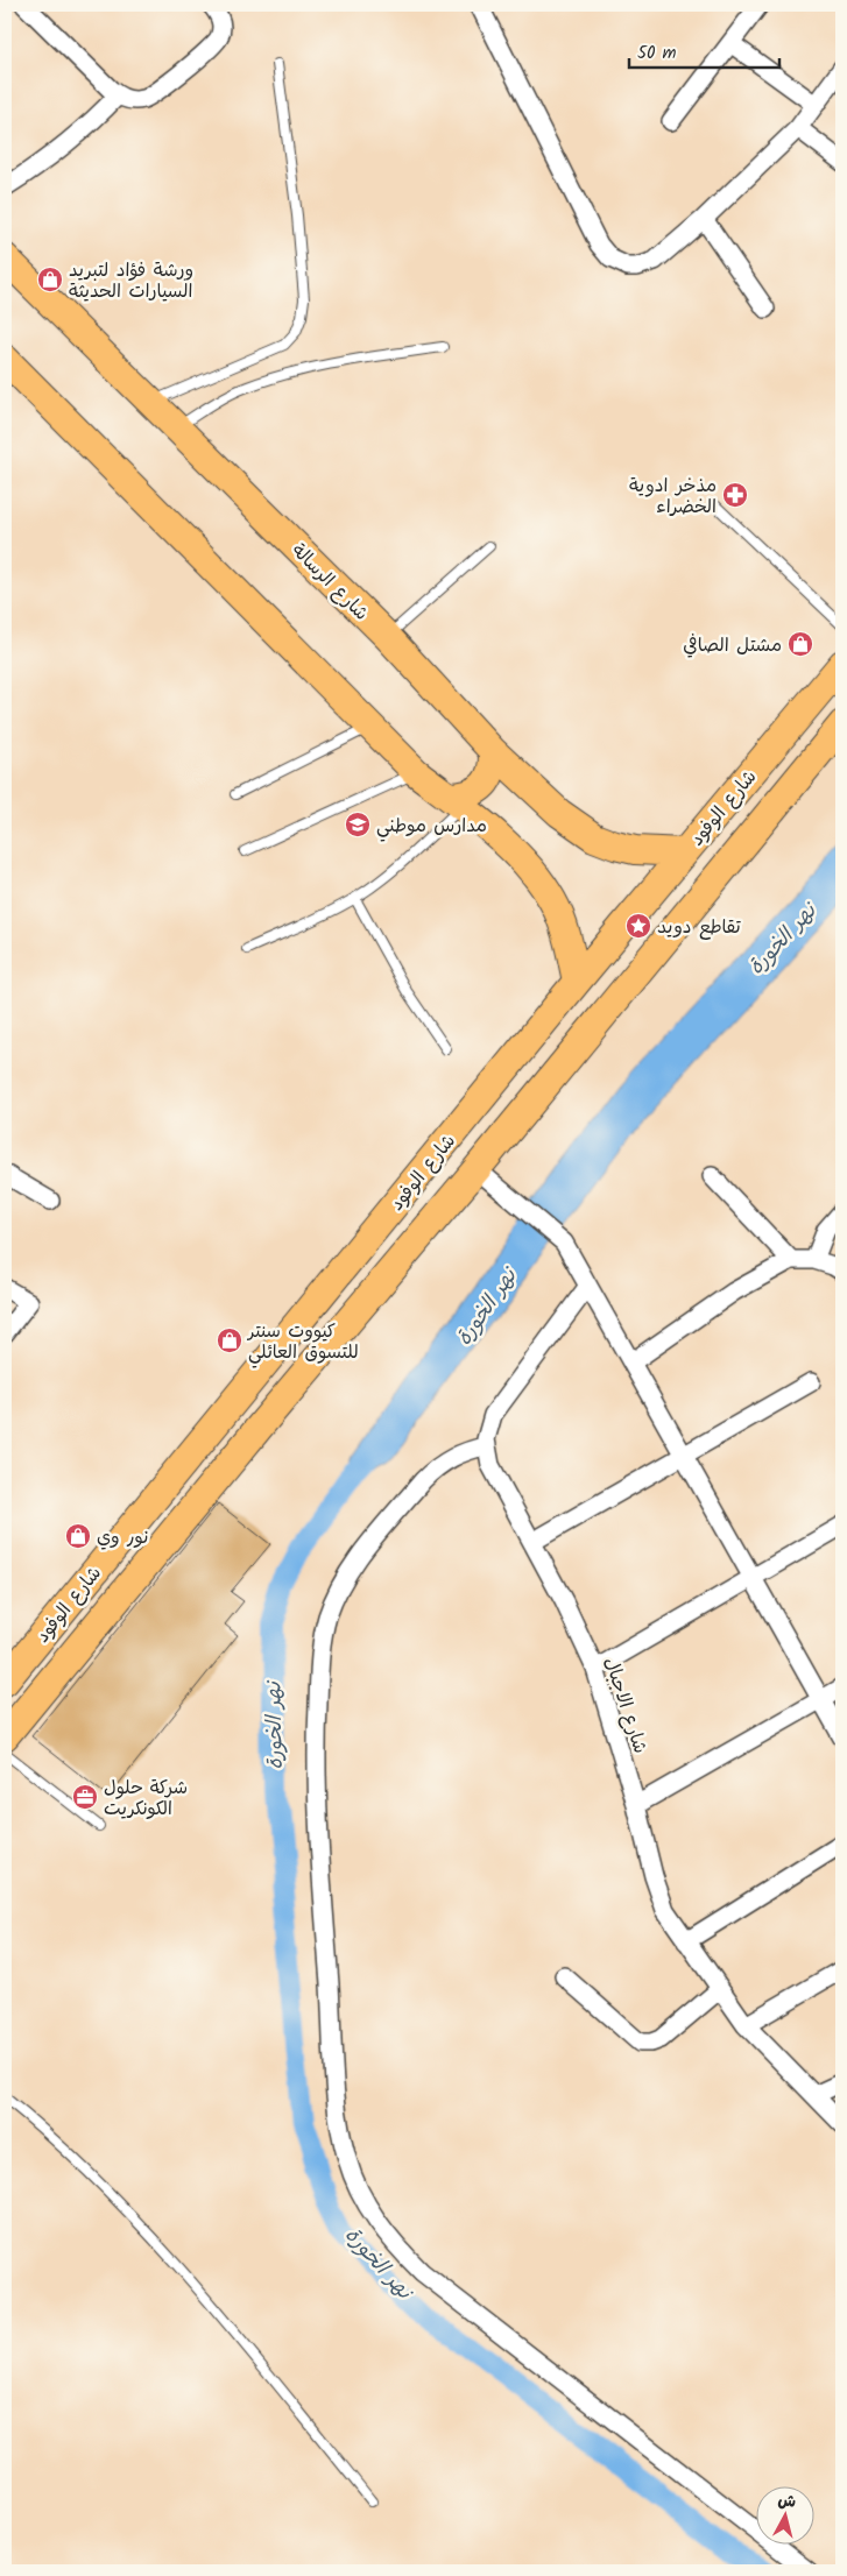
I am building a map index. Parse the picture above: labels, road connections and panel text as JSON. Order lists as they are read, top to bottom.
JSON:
{
  "streets": {
    "main road": ["شارع الرسالة", "شارع الوفود"],
    "street": ["شارع الاجبال"]
  },
  "crossings": [
    ["شارع الرسالة", "شارع الوفود"]
  ],
  "water": ["نهر الخورة"],
  "places": {
    "shop": [
      "ورشة فؤاد لتبريد السيارات الحديثة",
      "مشتل الصافي",
      "كيووت سنتر للتسوق العائلي",
      "نور وي"
    ],
    "pharmacy": ["مذخر ادوية الخضراء"],
    "school or university": ["مدارس موطني"],
    "place": ["تقاطع دويد"],
    "office": ["شركة حلول الكونكريت"]
  },
  "scale_bar": "50 m",
  "north": "top"
}
